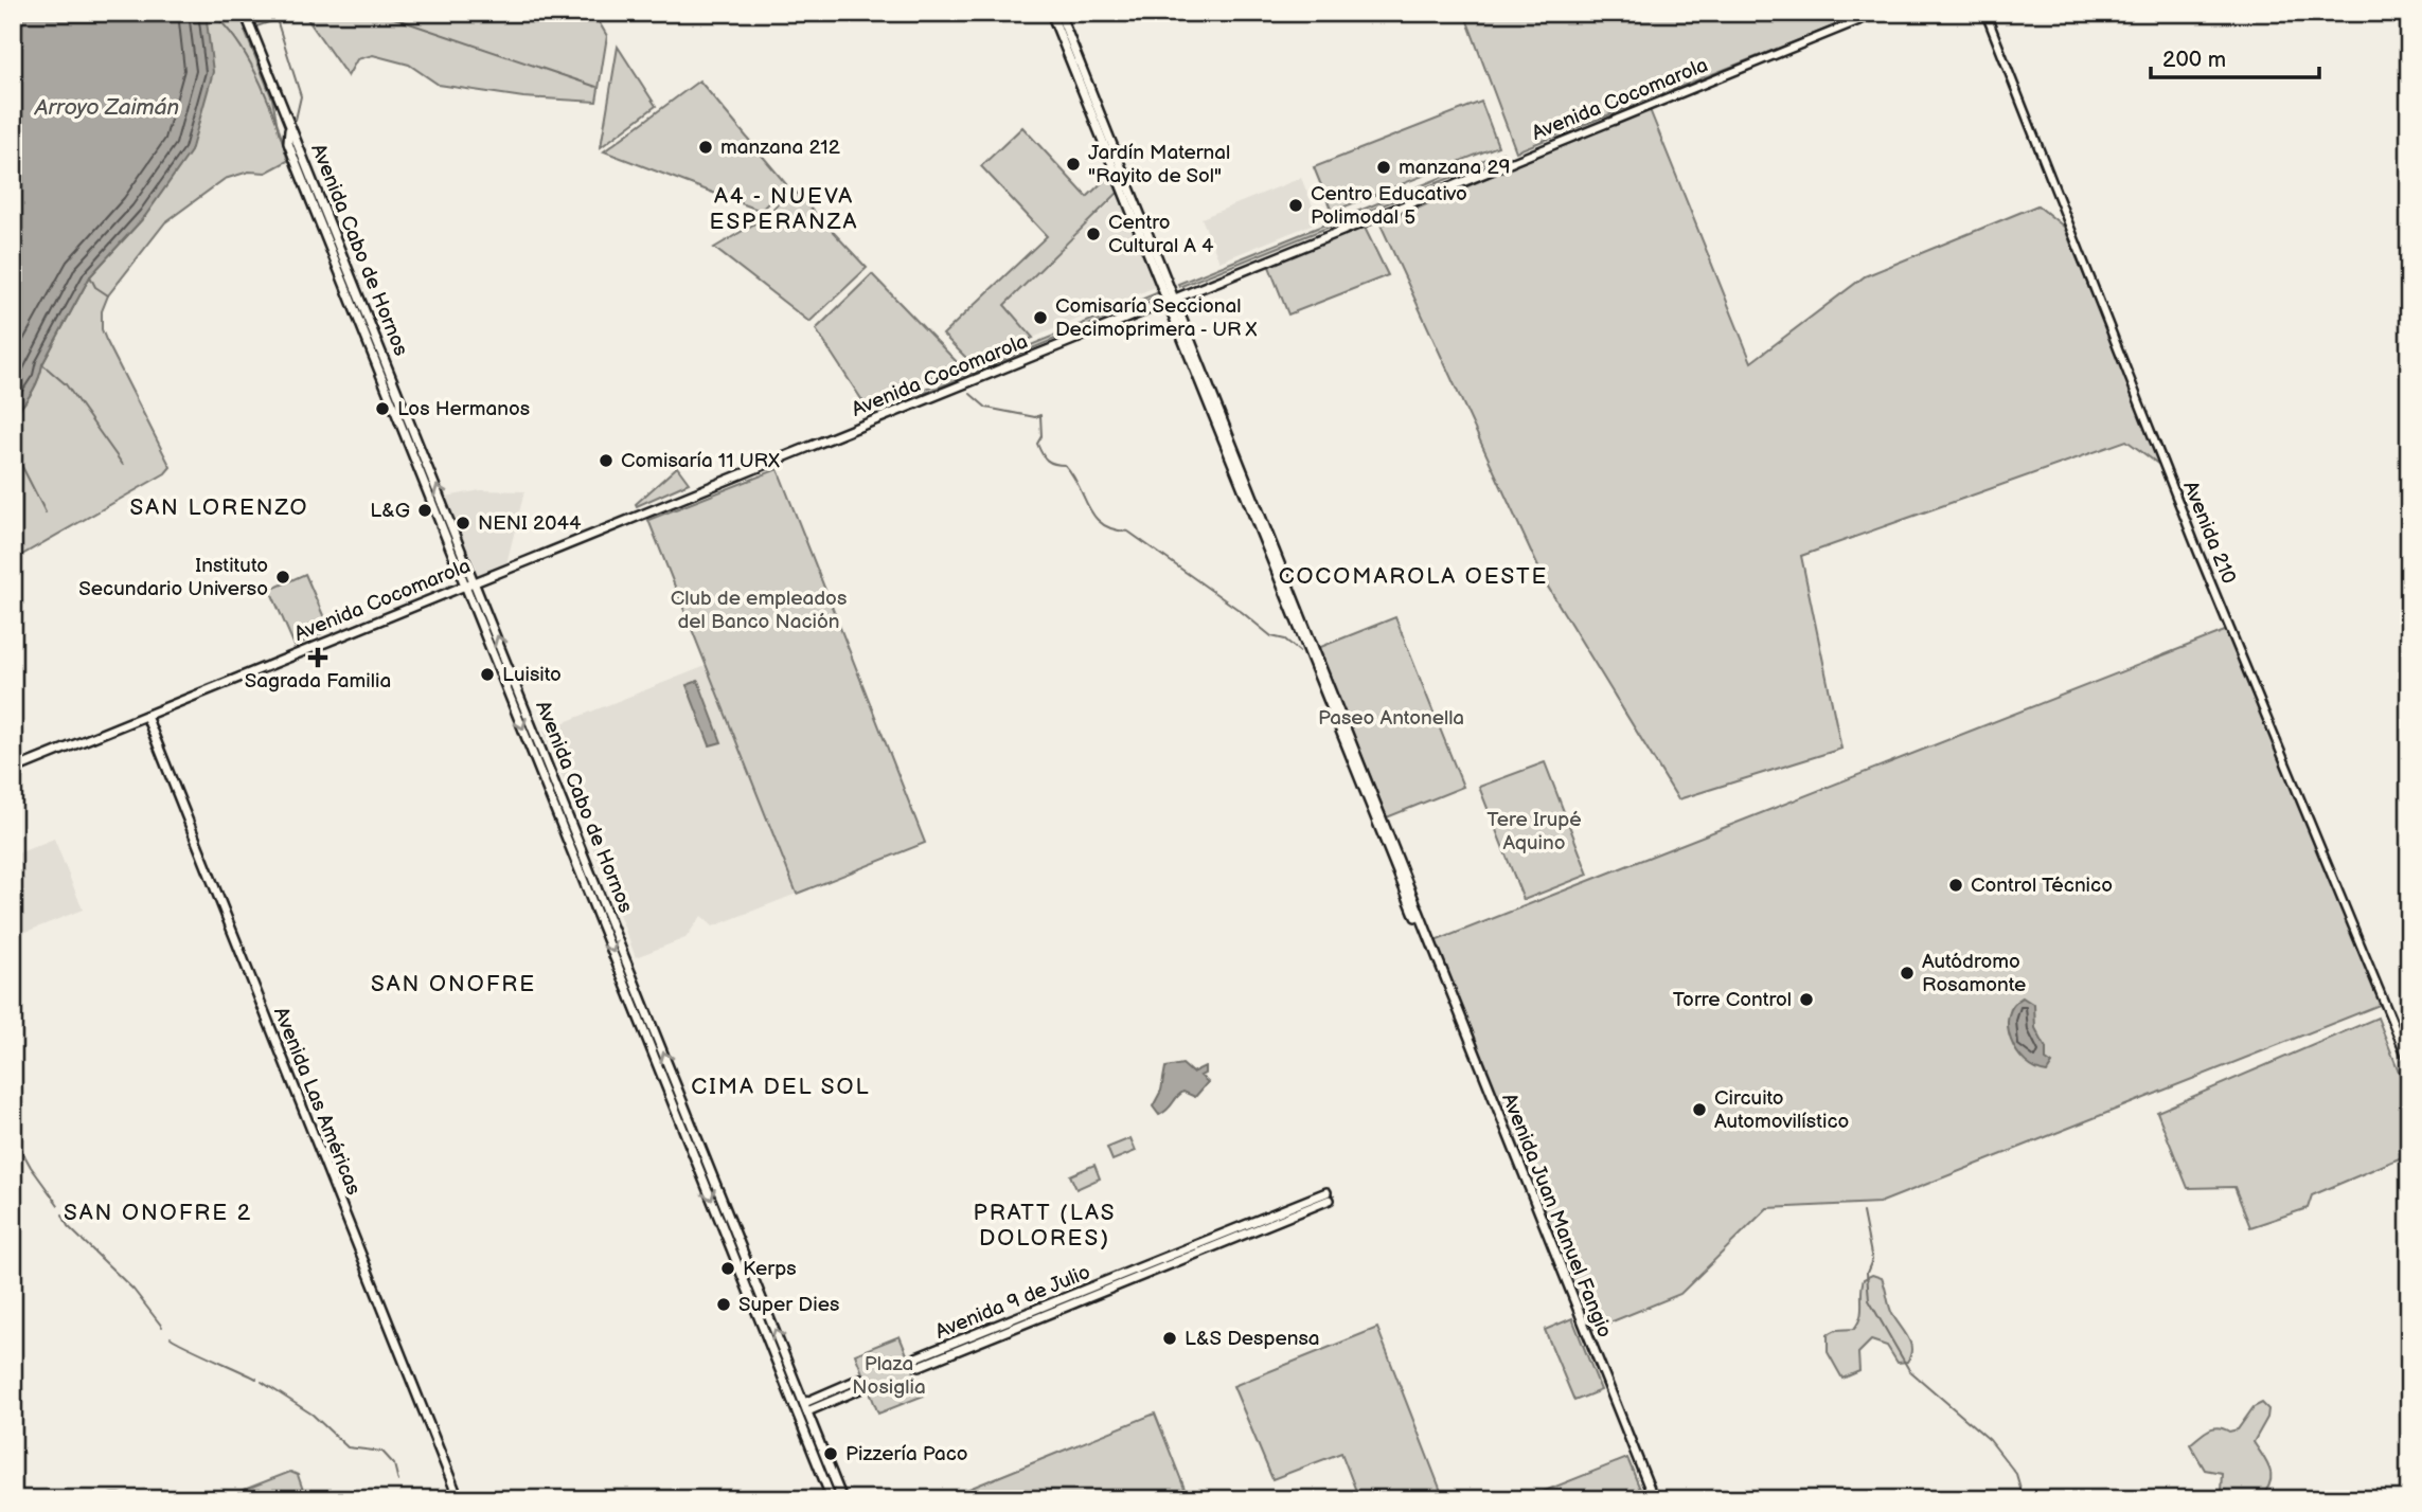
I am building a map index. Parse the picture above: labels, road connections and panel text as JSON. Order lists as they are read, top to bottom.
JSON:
{
  "streets": {
    "main road": [
      "Avenida Cocomarola",
      "Avenida Cabo de Hornos",
      "Avenida Las Américas",
      "Avenida Juan Manuel Fangio",
      "Avenida 9 de Julio"
    ],
    "street": ["Avenida 210"]
  },
  "crossings": [
    ["Avenida Cocomarola", "Avenida Cabo de Hornos"],
    ["Avenida Cocomarola", "Avenida Las Américas"],
    ["Avenida Cocomarola", "Avenida Juan Manuel Fangio"]
  ],
  "districts": [
    "A4 - NUEVA ESPERANZA",
    "SAN LORENZO",
    "COCOMAROLA OESTE",
    "SAN ONOFRE",
    "CIMA DEL SOL",
    "SAN ONOFRE 2",
    "PRATT (LAS DOLORES)"
  ],
  "water": ["Arroyo Zaimán"],
  "parks": [
    "Club de empleados del Banco Nación",
    "Paseo Antonella",
    "Tere Irupé Aquino",
    "Plaza Nosiglia"
  ],
  "places": {
    "other": [
      "manzana 212",
      "Jardín Maternal \"Rayito de Sol\"",
      "manzana 29",
      "Centro Educativo Polimodal 5",
      "Centro Cultural A 4",
      "Comisaría Seccional Decimoprimera - UR X",
      "Los Hermanos",
      "Comisaría 11 URX",
      "L&G",
      "NENI 2044",
      "Instituto Secundario Universo",
      "Luisito",
      "Control Técnico",
      "Autódromo Rosamonte",
      "Torre Control",
      "Circuito Automovilístico",
      "Kerps",
      "Super Dies",
      "L&S Despensa",
      "Pizzería Paco"
    ],
    "health": ["Sagrada Familia"]
  },
  "scale_bar": "200 m"
}
